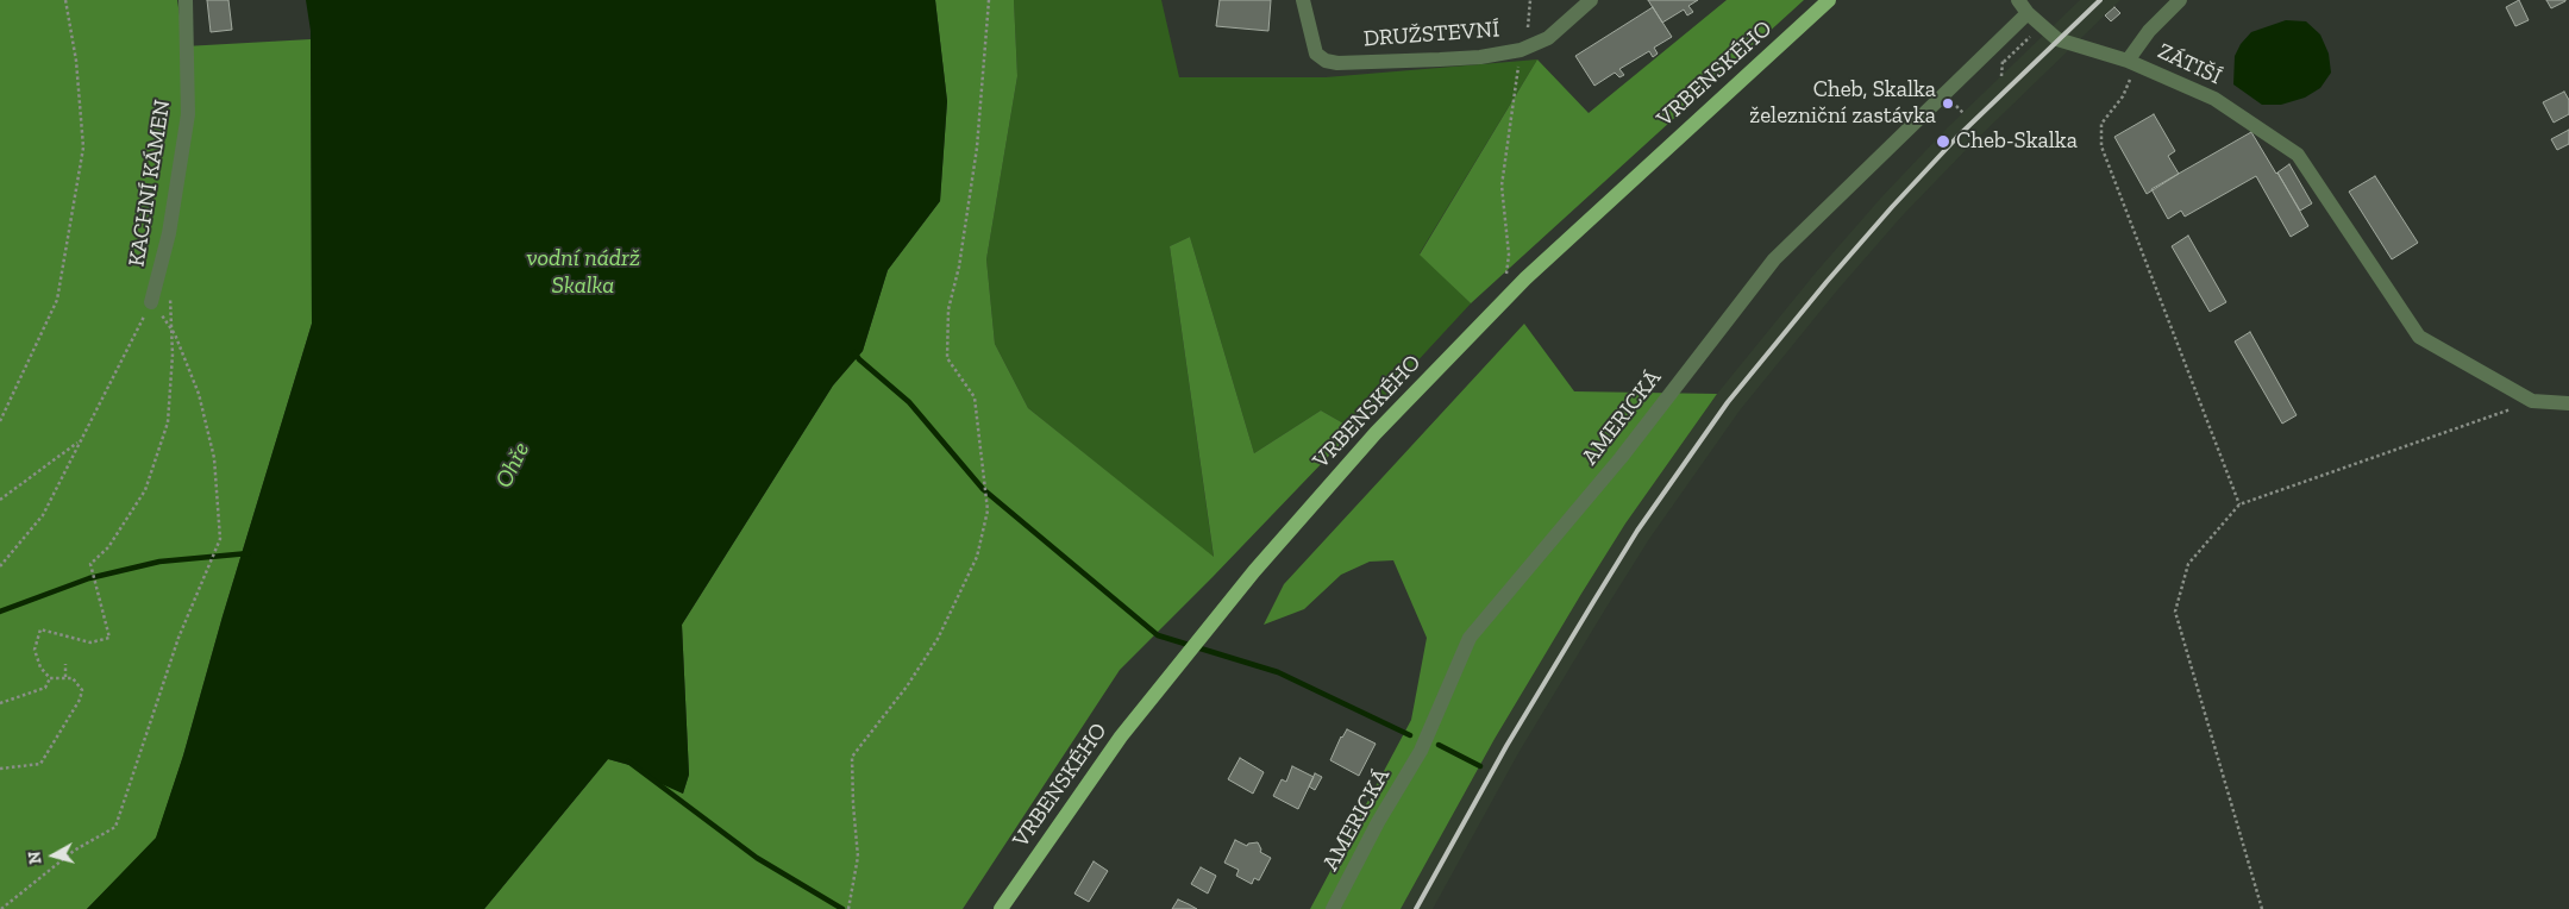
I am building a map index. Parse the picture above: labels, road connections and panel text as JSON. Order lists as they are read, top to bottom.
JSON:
{
  "streets": {
    "main road": ["VRBENSKÉHO"],
    "street": [
      "DRUŽSTEVNÍ",
      "ZÁTIŠÍ",
      "KACHNÍ KÁMEN",
      "AMERICKÁ"
    ]
  },
  "water": ["vodní nádrž Skalka", "Ohře"],
  "places": ["Cheb, Skalka železniční zastávka", "Cheb-Skalka"],
  "north": "left"
}
